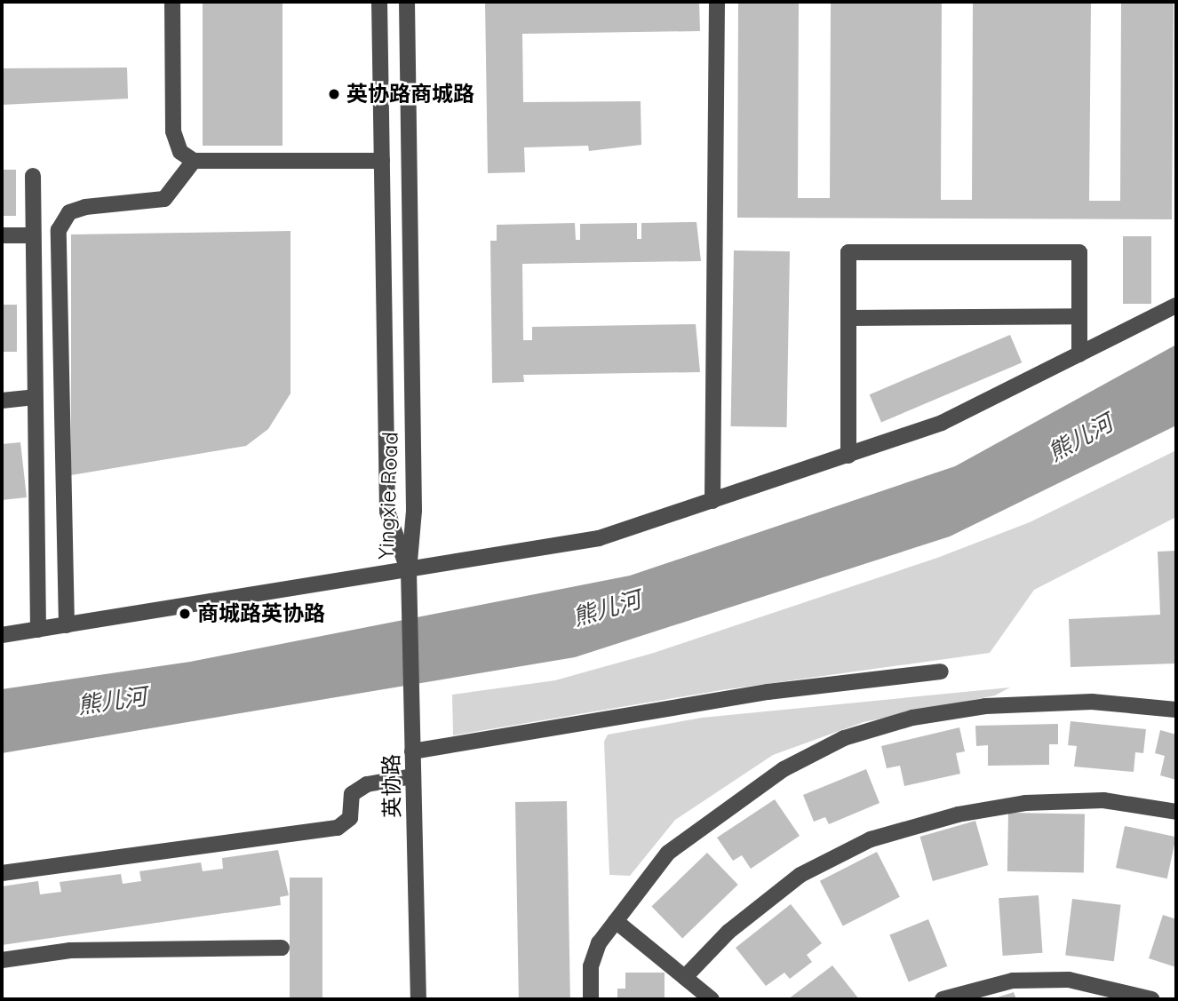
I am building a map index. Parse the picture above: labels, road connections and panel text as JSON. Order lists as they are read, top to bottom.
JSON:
{
  "streets": {
    "street": ["Yingxie Road", "英协路"]
  },
  "crossings": [
    ["Yingxie Road", "英协路"]
  ],
  "water": ["熊儿河"],
  "places": ["英协路商城路", "商城路英协路"]
}
